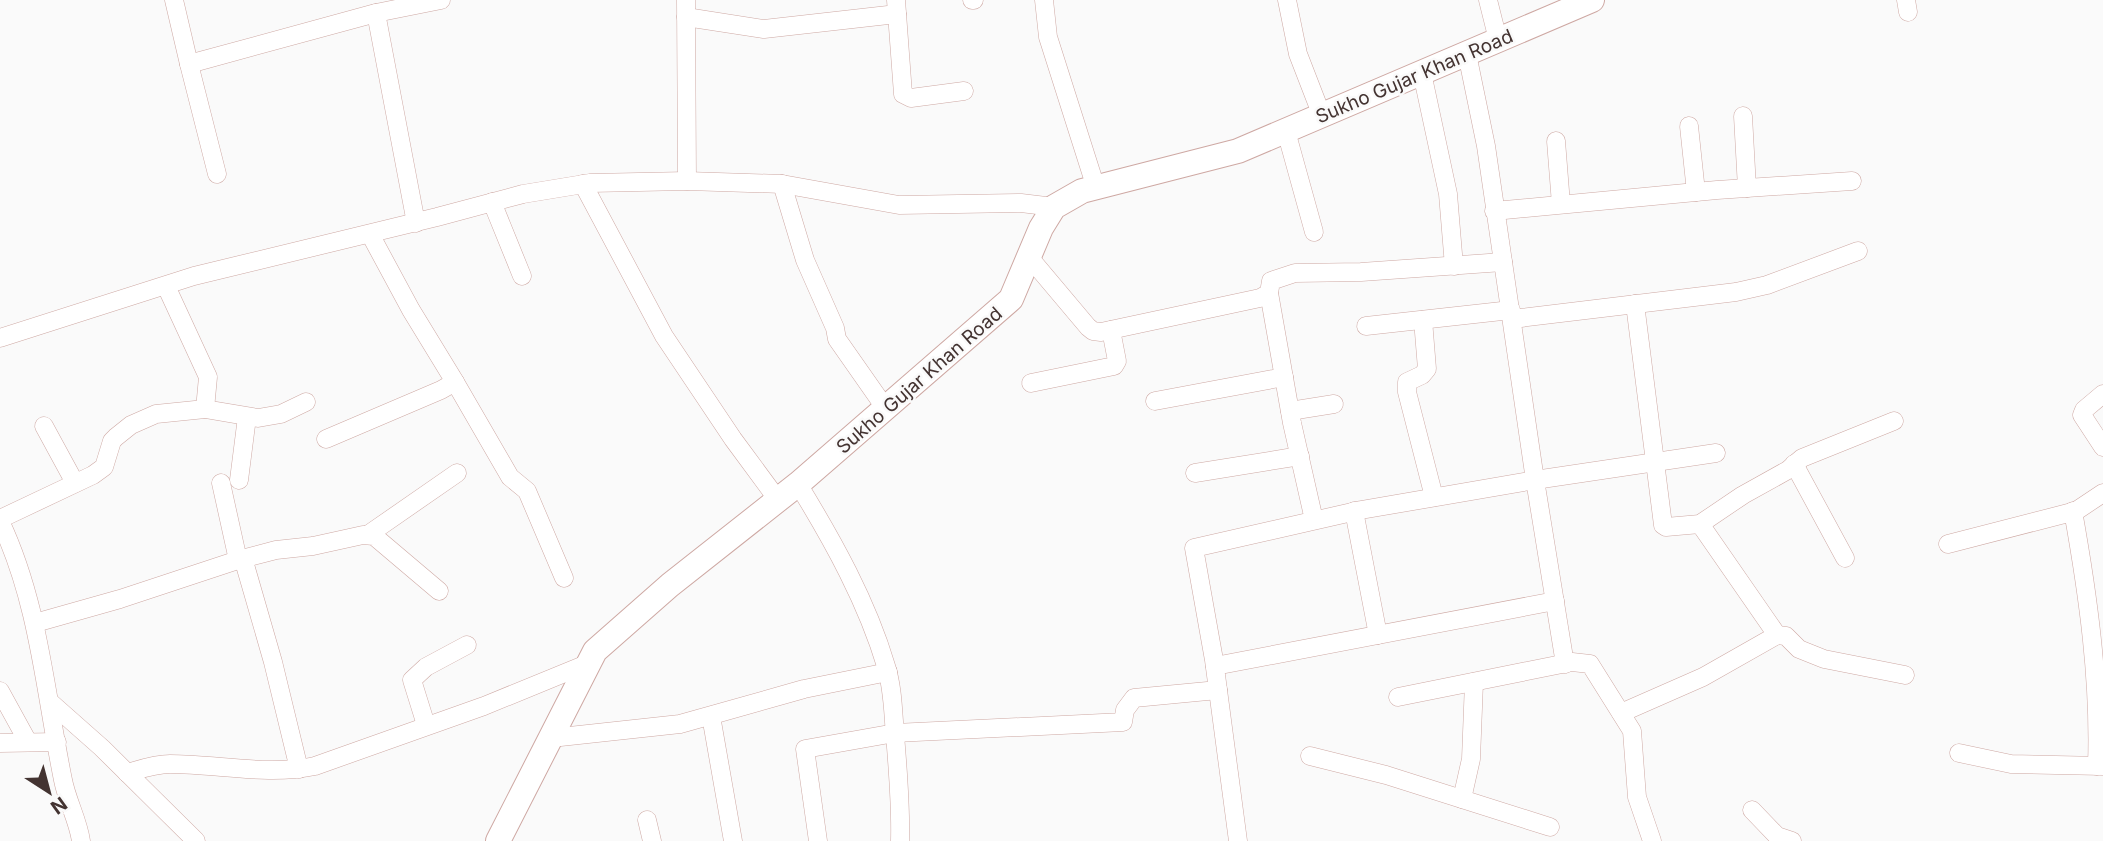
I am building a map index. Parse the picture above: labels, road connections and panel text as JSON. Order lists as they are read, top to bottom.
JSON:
{
  "streets": {
    "main road": ["Sukho Gujar Khan Road"]
  },
  "north": "bottom right"
}
